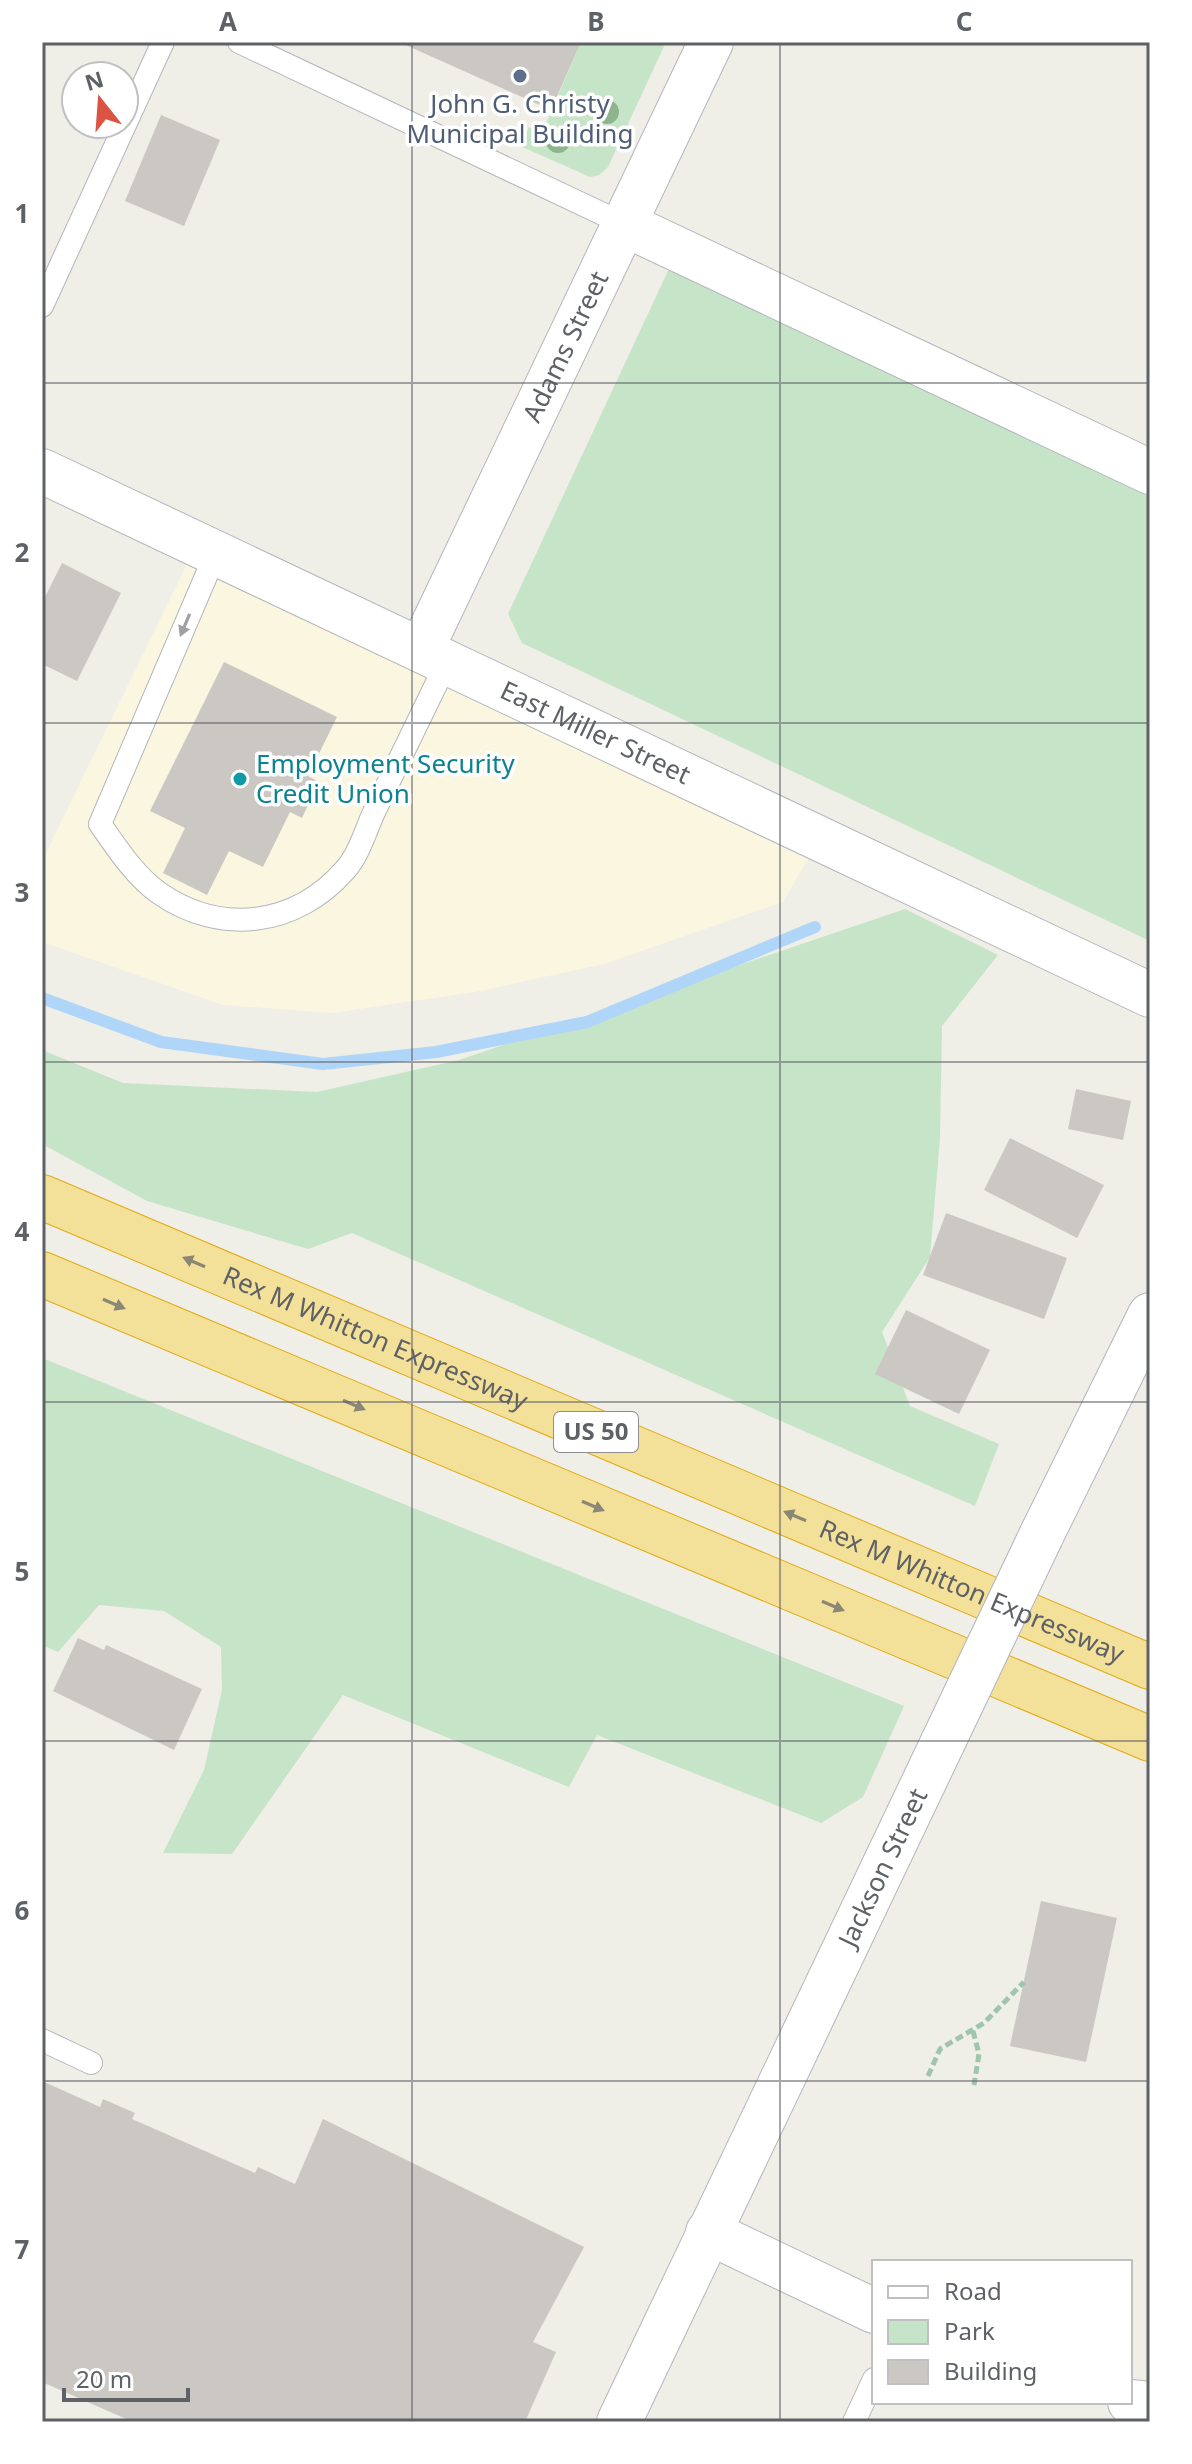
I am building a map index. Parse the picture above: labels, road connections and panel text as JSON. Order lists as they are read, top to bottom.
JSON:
{
  "streets": {
    "highway": ["Rex M Whitton Expressway", "US 50"],
    "street": ["Adams Street", "East Miller Street", "Jackson Street"]
  },
  "crossings": [
    ["Adams Street", "East Miller Street"]
  ],
  "places": ["John G. Christy Municipal Building", "Employment Security Credit Union"],
  "legend": ["Road", "Park", "Building"],
  "scale_bar": "20 m",
  "north": "top",
  "grid": {
    "columns": ["A", "B", "C"],
    "rows": [
      "1",
      "2",
      "3",
      "4",
      "5",
      "6",
      "7"
    ]
  }
}
